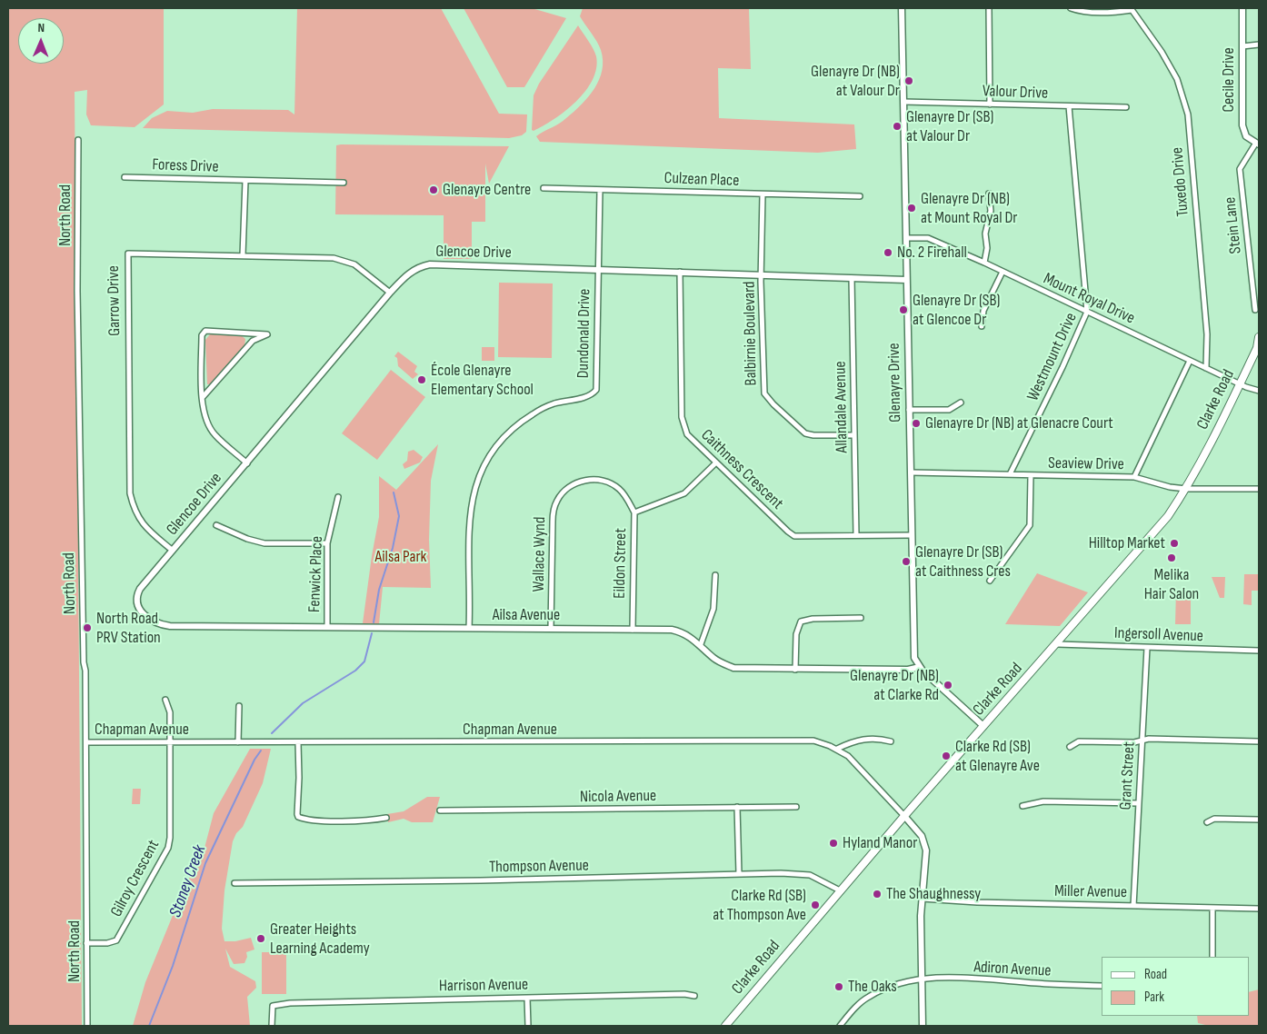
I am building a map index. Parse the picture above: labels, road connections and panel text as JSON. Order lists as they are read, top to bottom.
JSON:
{
  "streets": {
    "main road": ["Clarke Road"],
    "street": [
      "Cecile Drive",
      "Valour Drive",
      "Foress Drive",
      "Culzean Place",
      "Tuxedo Drive",
      "North Road",
      "Stein Lane",
      "Glencoe Drive",
      "Mount Royal Drive",
      "Garrow Drive",
      "Dundonald Drive",
      "Balbirnie Boulevard",
      "Westmount Drive",
      "Glenayre Drive",
      "Allandale Avenue",
      "Seaview Drive",
      "Caithness Crescent",
      "Wallace Wynd",
      "Eildon Street",
      "Fenwick Place",
      "Ailsa Avenue",
      "Ingersoll Avenue",
      "Chapman Avenue",
      "Grant Street",
      "Nicola Avenue",
      "Thompson Avenue",
      "Gilroy Crescent",
      "Miller Avenue",
      "Adiron Avenue",
      "Harrison Avenue"
    ]
  },
  "crossings": [
    ["Cecile Drive", "Stein Lane"],
    ["Valour Drive", "Westmount Drive"],
    ["Valour Drive", "Glenayre Drive"],
    ["Culzean Place", "Dundonald Drive"],
    ["Culzean Place", "Balbirnie Boulevard"],
    ["Tuxedo Drive", "Mount Royal Drive"],
    ["North Road", "Chapman Avenue"],
    ["North Road", "Gilroy Crescent"],
    ["Glencoe Drive", "Garrow Drive"],
    ["Glencoe Drive", "Dundonald Drive"],
    ["Glencoe Drive", "Balbirnie Boulevard"],
    ["Glencoe Drive", "Glenayre Drive"],
    ["Glencoe Drive", "Allandale Avenue"],
    ["Glencoe Drive", "Caithness Crescent"],
    ["Glencoe Drive", "Ailsa Avenue"],
    ["Mount Royal Drive", "Westmount Drive"],
    ["Mount Royal Drive", "Glenayre Drive"],
    ["Mount Royal Drive", "Clarke Road"],
    ["Dundonald Drive", "Ailsa Avenue"],
    ["Balbirnie Boulevard", "Allandale Avenue"],
    ["Westmount Drive", "Seaview Drive"],
    ["Glenayre Drive", "Clarke Road"],
    ["Glenayre Drive", "Seaview Drive"],
    ["Glenayre Drive", "Caithness Crescent"],
    ["Glenayre Drive", "Ailsa Avenue"],
    ["Clarke Road", "Seaview Drive"],
    ["Clarke Road", "Ingersoll Avenue"],
    ["Clarke Road", "Chapman Avenue"],
    ["Clarke Road", "Thompson Avenue"],
    ["Allandale Avenue", "Caithness Crescent"],
    ["Caithness Crescent", "Eildon Street"],
    ["Wallace Wynd", "Eildon Street"],
    ["Wallace Wynd", "Ailsa Avenue"],
    ["Eildon Street", "Ailsa Avenue"],
    ["Fenwick Place", "Ailsa Avenue"],
    ["Ingersoll Avenue", "Grant Street"],
    ["Chapman Avenue", "Gilroy Crescent"],
    ["Grant Street", "Miller Avenue"]
  ],
  "water": ["Stoney Creek"],
  "parks": ["Ailsa Park"],
  "places": [
    "Glenayre Dr (NB) at Valour Dr",
    "Glenayre Dr (SB) at Valour Dr",
    "Glenayre Centre",
    "Glenayre Dr (NB) at Mount Royal Dr",
    "No. 2 Firehall",
    "Glenayre Dr (SB) at Glencoe Dr",
    "École Glenayre Elementary School",
    "Glenayre Dr (NB) at Glenacre Court",
    "Hilltop Market",
    "Melika Hair Salon",
    "Glenayre Dr (SB) at Caithness Cres",
    "North Road PRV Station",
    "Glenayre Dr (NB) at Clarke Rd",
    "Clarke Rd (SB) at Glenayre Ave",
    "Hyland Manor",
    "The Shaughnessy",
    "Clarke Rd (SB) at Thompson Ave",
    "Greater Heights Learning Academy",
    "The Oaks"
  ],
  "legend": ["Road", "Park"],
  "north": "top"
}
